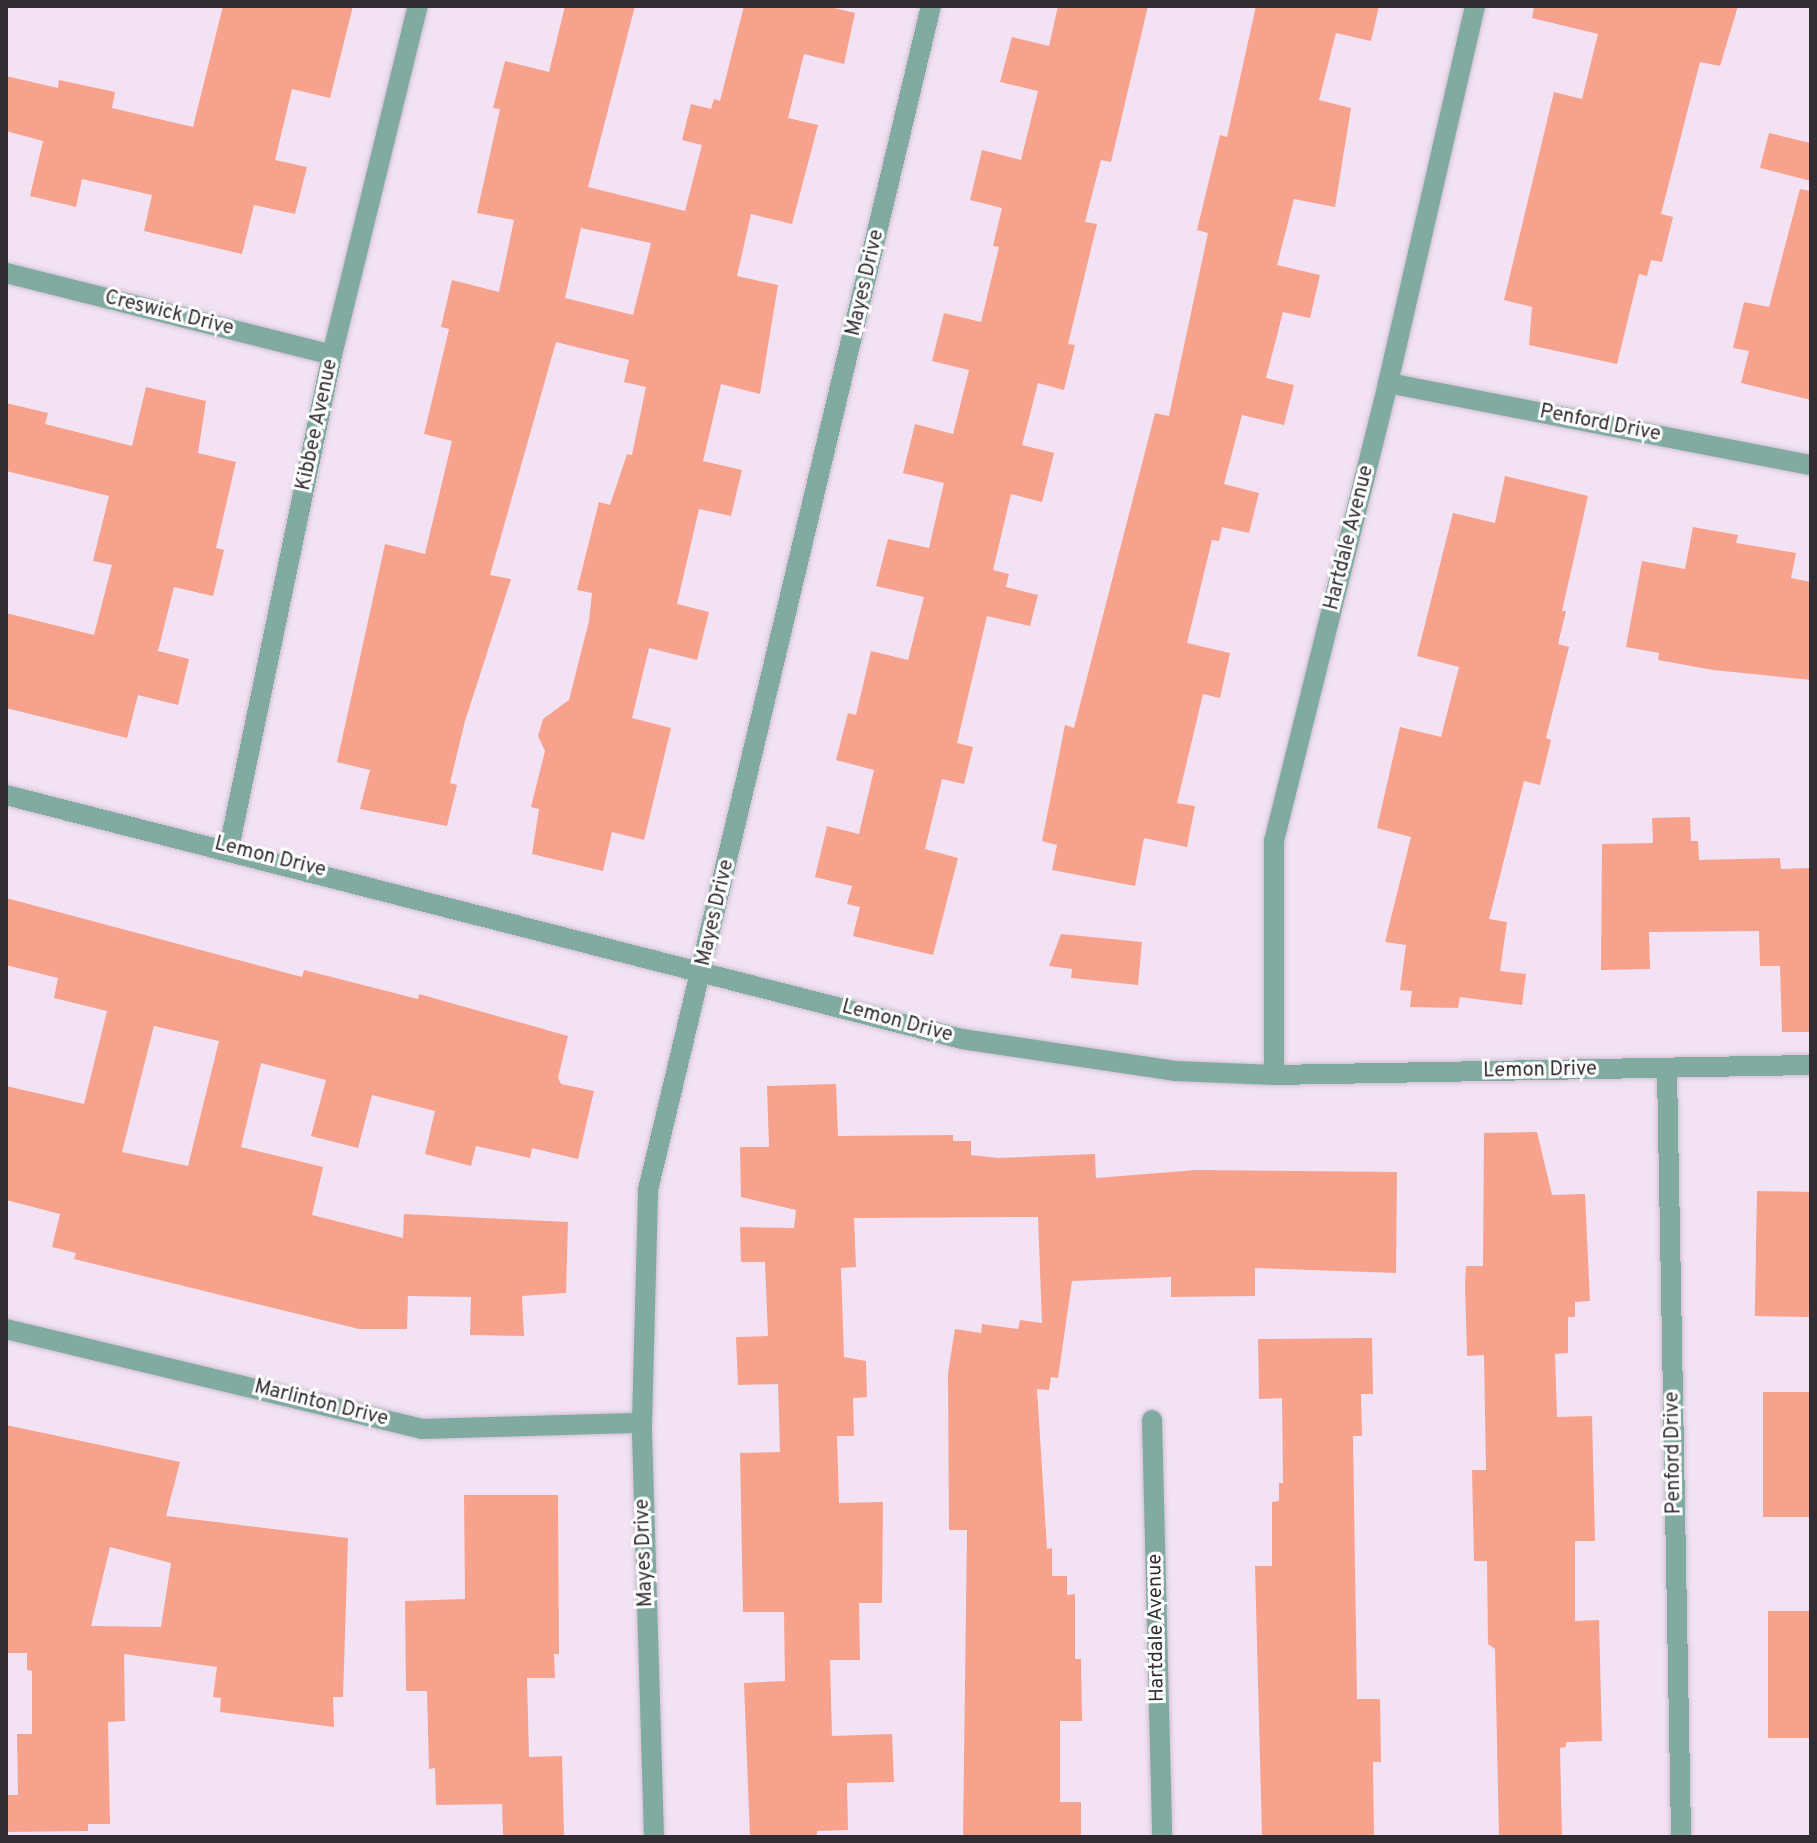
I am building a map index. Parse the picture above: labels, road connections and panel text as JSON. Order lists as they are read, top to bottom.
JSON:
{
  "streets": {
    "street": [
      "Mayes Drive",
      "Creswick Drive",
      "Penford Drive",
      "Kibbee Avenue",
      "Hartdale Avenue",
      "Lemon Drive",
      "Marlinton Drive"
    ]
  },
  "crossings": [
    ["Mayes Drive", "Lemon Drive"],
    ["Mayes Drive", "Marlinton Drive"],
    ["Creswick Drive", "Kibbee Avenue"],
    ["Penford Drive", "Hartdale Avenue"],
    ["Penford Drive", "Lemon Drive"],
    ["Kibbee Avenue", "Lemon Drive"],
    ["Hartdale Avenue", "Lemon Drive"]
  ]
}
